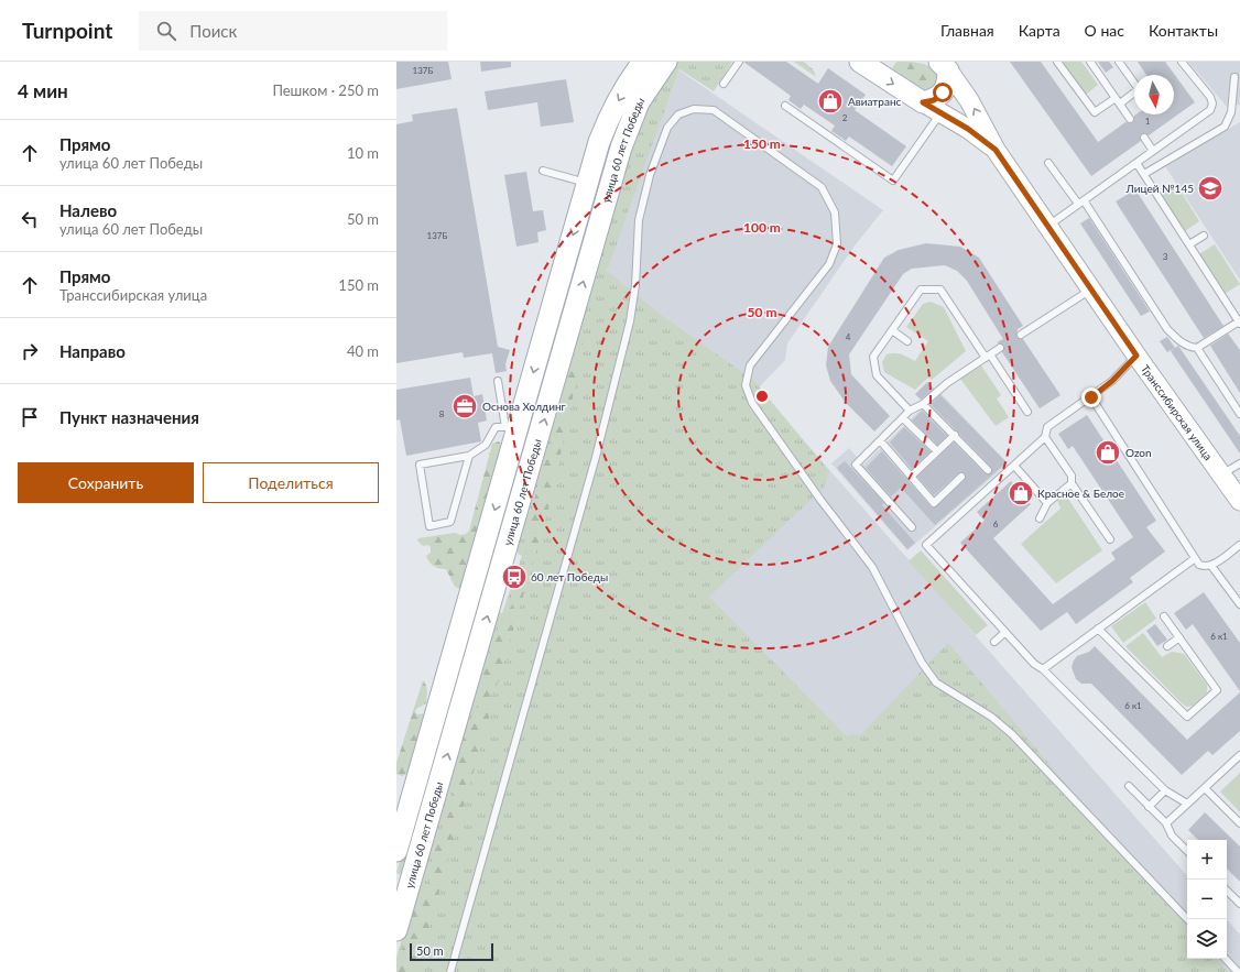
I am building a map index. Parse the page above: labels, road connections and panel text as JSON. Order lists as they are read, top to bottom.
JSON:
{
  "streets": {
    "main road": ["улица 60 лет Победы", "Транссибирская улица"]
  },
  "places": {
    "shop": ["Авиатранс", "Ozon", "Красное & Белое"],
    "school or university": ["Лицей №145"],
    "office": ["Основа Холдинг"],
    "bus stop": ["60 лет Победы"]
  },
  "house_numbers": [
    "137Б",
    "2",
    "1",
    "137Б",
    "3",
    "4",
    "8",
    "6",
    "6 к1",
    "6 к1"
  ],
  "scale_bar": "50 m",
  "north": "bottom",
  "page": {
    "header": "Turnpoint",
    "search": "Поиск",
    "nav": [
      "Главная",
      "Карта",
      "О нас",
      "Контакты"
    ],
    "heading": ["4 мин", "Пешком · 250 m"],
    "list": [
      ["Прямо", "улица 60 лет Победы", "10 m"],
      ["Налево", "улица 60 лет Победы", "50 m"],
      ["Прямо", "Транссибирская улица", "150 m"],
      ["Направо", "40 m"],
      "Пункт назначения"
    ],
    "buttons": ["Сохранить", "Поделиться"],
    "map_buttons": ["+", "−"],
    "scale": "50 m"
  },
  "rings": ["150 m", "100 m", "50 m"]
}
